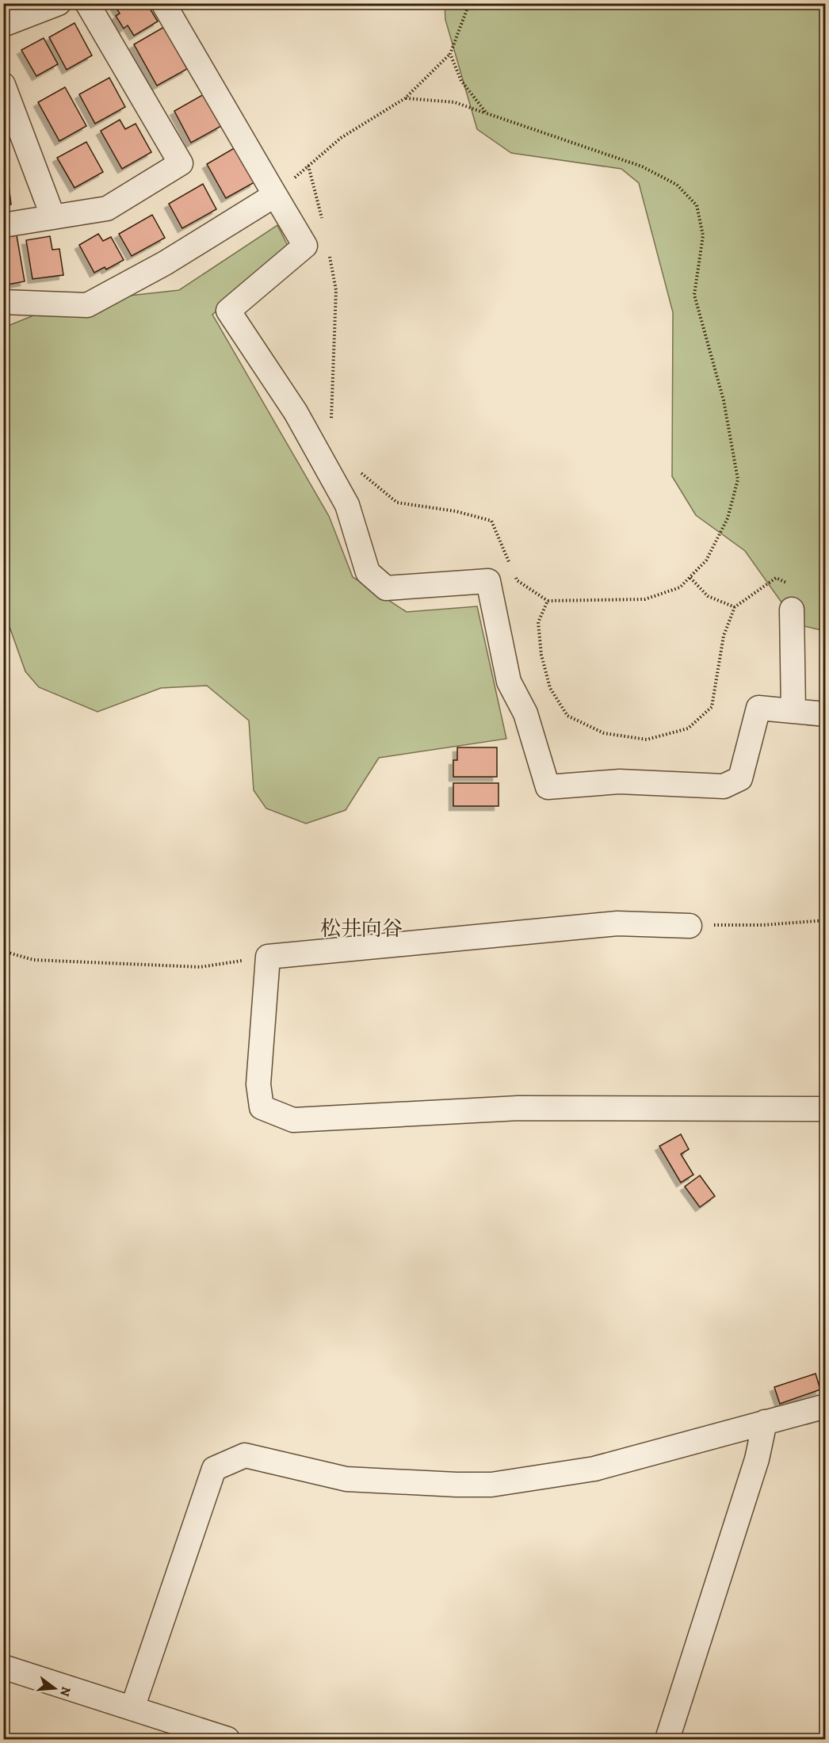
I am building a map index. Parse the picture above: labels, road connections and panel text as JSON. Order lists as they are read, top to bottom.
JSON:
{
  "districts": ["松井向谷"],
  "north": "right"
}
